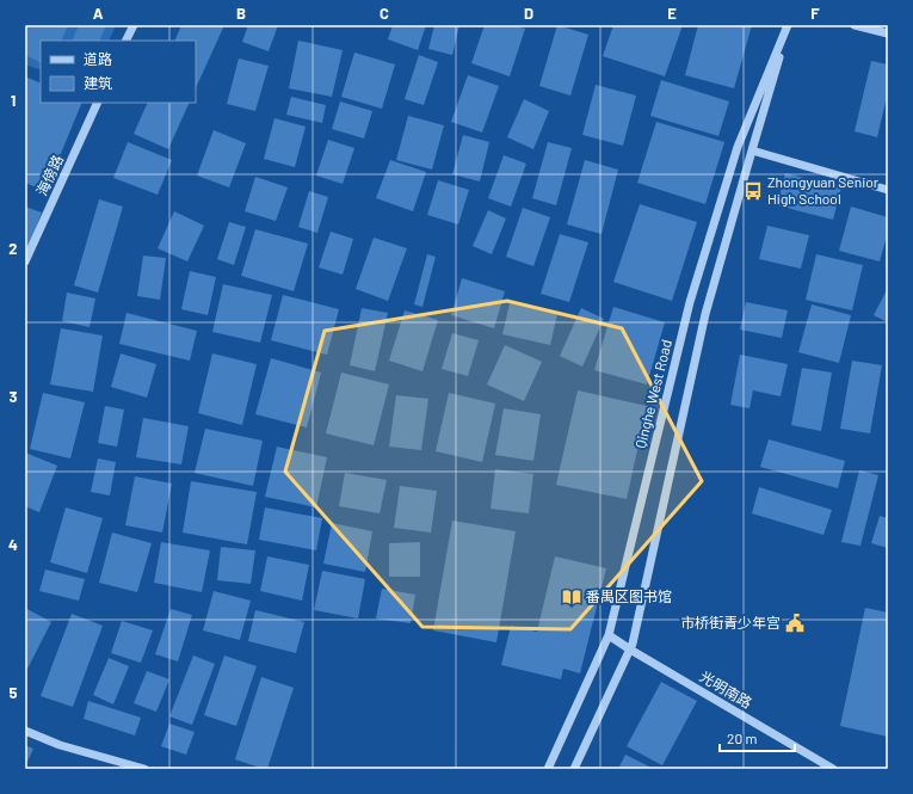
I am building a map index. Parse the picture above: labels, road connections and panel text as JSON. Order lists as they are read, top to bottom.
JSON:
{
  "streets": {
    "street": ["海傍路", "Qinghe West Road", "光明南路"]
  },
  "crossings": [
    ["Qinghe West Road", "光明南路"]
  ],
  "places": {
    "bus stop": ["Zhongyuan Senior High School"],
    "library": ["番禺区图书馆"],
    "public building": ["市桥街青少年宫"]
  },
  "legend": ["道路", "建筑"],
  "scale_bar": "20 m",
  "grid": {
    "columns": [
      "A",
      "B",
      "C",
      "D",
      "E",
      "F"
    ],
    "rows": [
      "1",
      "2",
      "3",
      "4",
      "5"
    ]
  }
}
